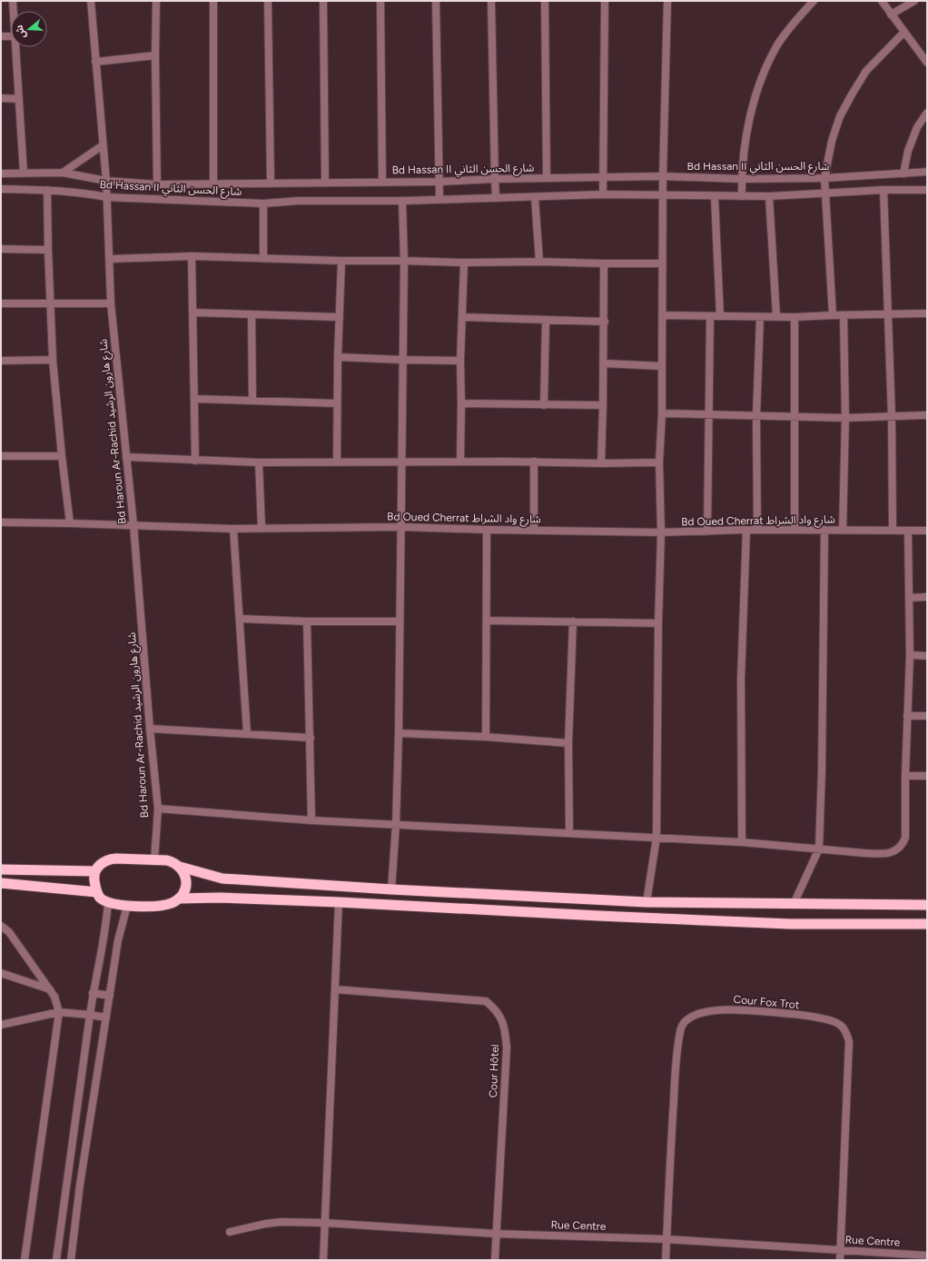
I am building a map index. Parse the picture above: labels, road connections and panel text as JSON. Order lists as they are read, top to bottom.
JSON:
{
  "streets": {
    "street": [
      "Bd Hassan II شارع الحسن الثاني",
      "Bd Haroun Ar-Rachid شارع هارون الرشيد",
      "Bd Oued Cherrat شارع واد الشراط",
      "Cour Fox Trot",
      "Cour Hôtel",
      "Rue Centre"
    ]
  },
  "crossings": [
    ["Bd Hassan II شارع الحسن الثاني", "Bd Haroun Ar-Rachid شارع هارون الرشيد"],
    ["Bd Haroun Ar-Rachid شارع هارون الرشيد", "Bd Oued Cherrat شارع واد الشراط"],
    ["Cour Fox Trot", "Rue Centre"],
    ["Cour Hôtel", "Rue Centre"]
  ],
  "north": "left"
}
